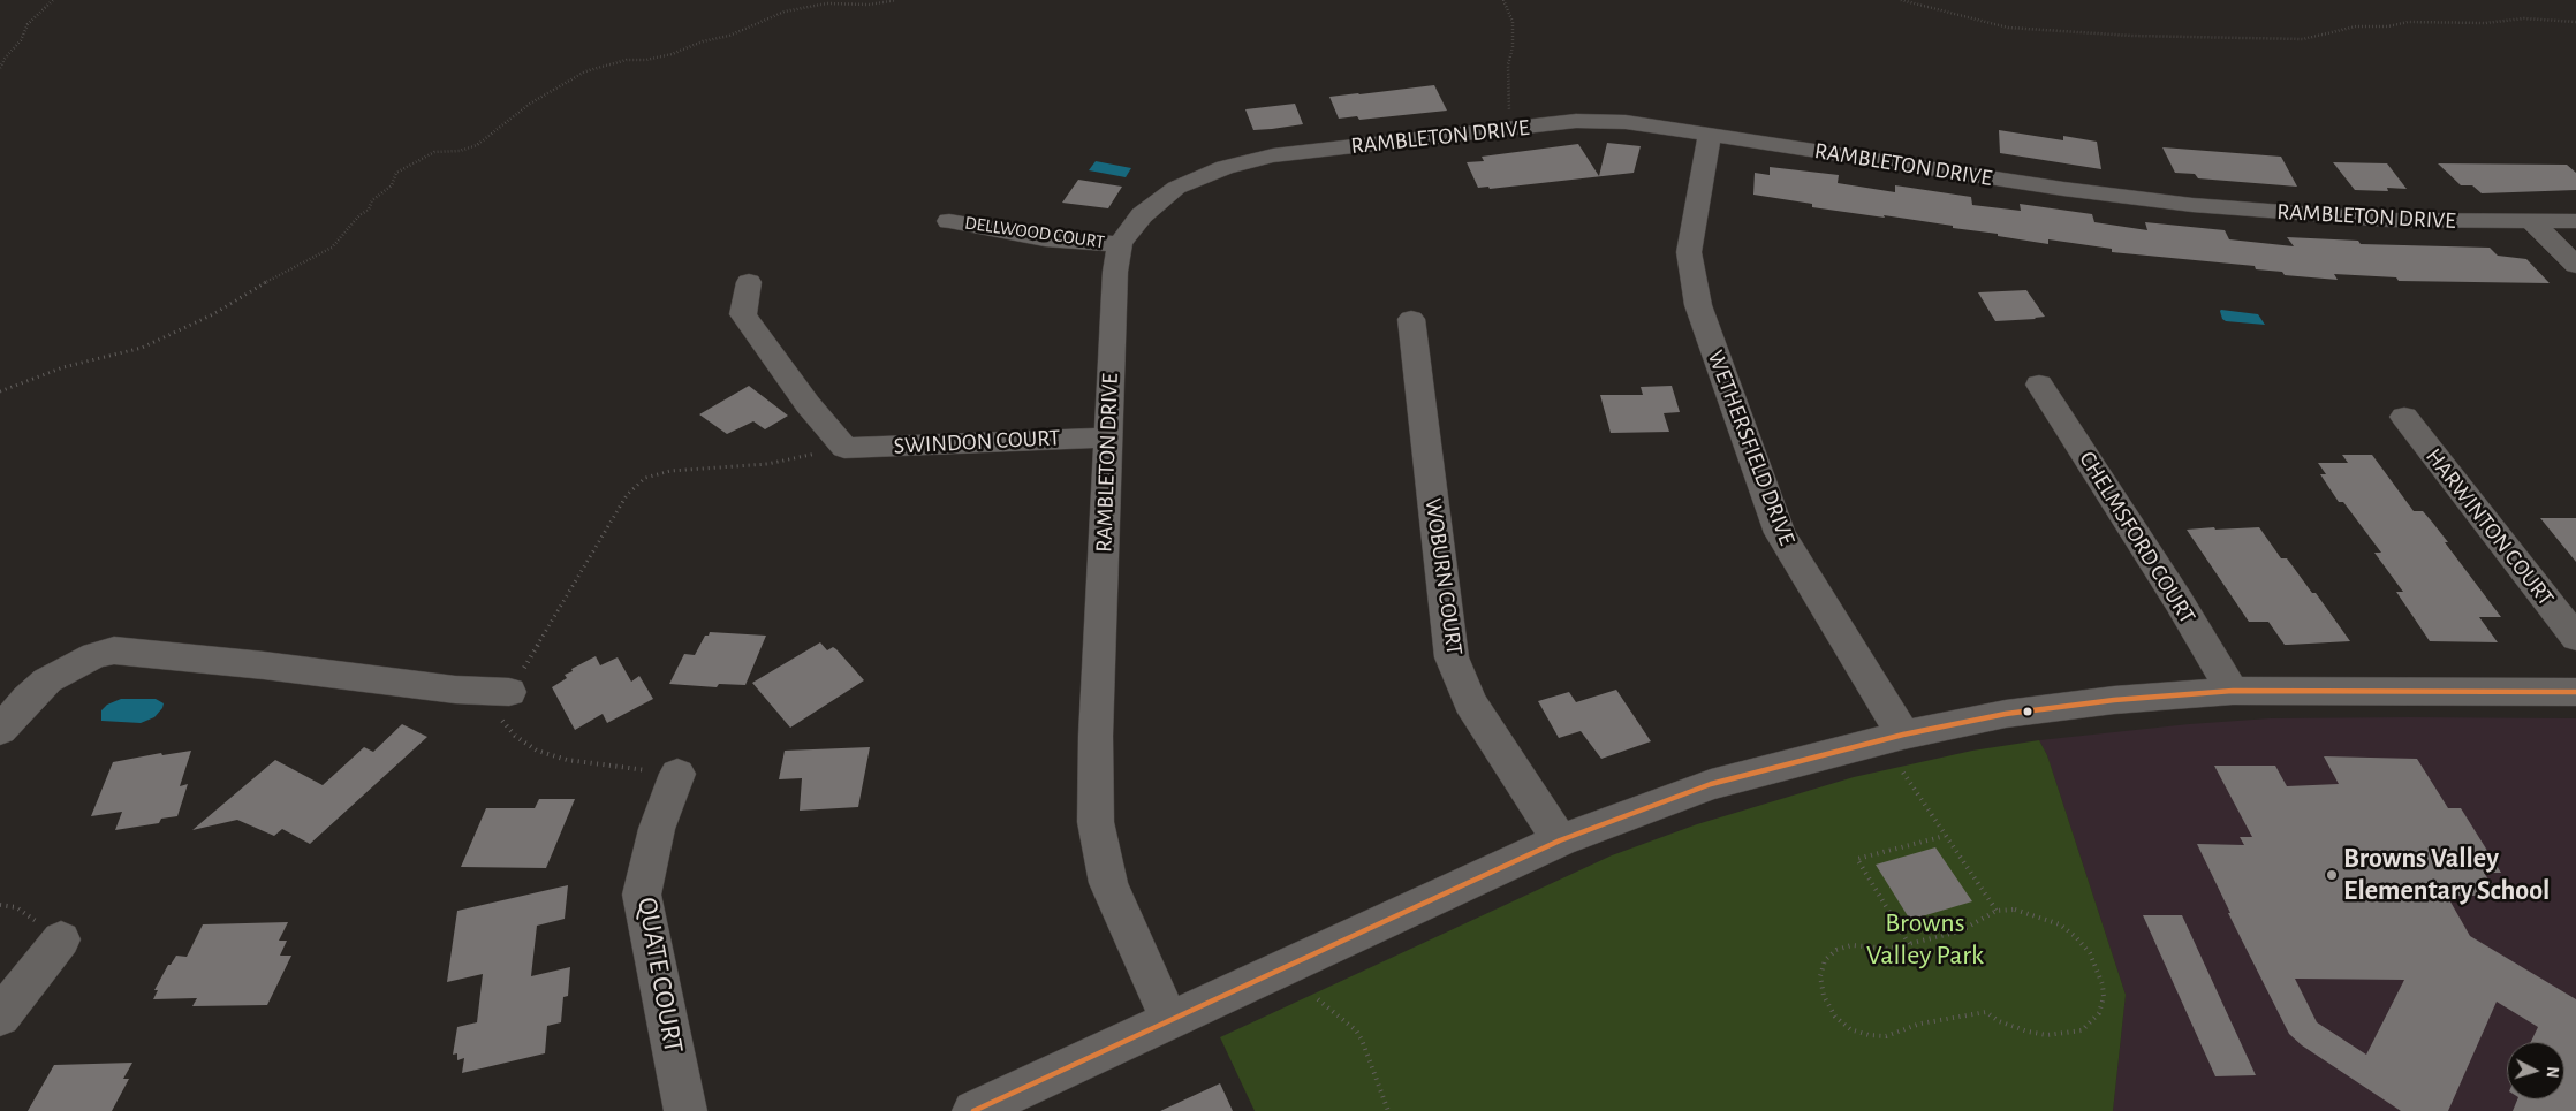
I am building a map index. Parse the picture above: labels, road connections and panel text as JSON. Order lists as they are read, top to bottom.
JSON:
{
  "streets": {
    "street": [
      "RAMBLETON DRIVE",
      "DELLWOOD COURT",
      "SWINDON COURT",
      "WETHERSFIELD DRIVE",
      "HARWINTON COURT",
      "CHELMSFORD COURT",
      "WOBURN COURT",
      "QUATE COURT"
    ]
  },
  "crossings": [
    ["RAMBLETON DRIVE", "DELLWOOD COURT"],
    ["RAMBLETON DRIVE", "SWINDON COURT"],
    ["RAMBLETON DRIVE", "WETHERSFIELD DRIVE"]
  ],
  "parks": ["Browns Valley Park"],
  "places": ["Browns Valley Elementary School"],
  "north": "right"
}
